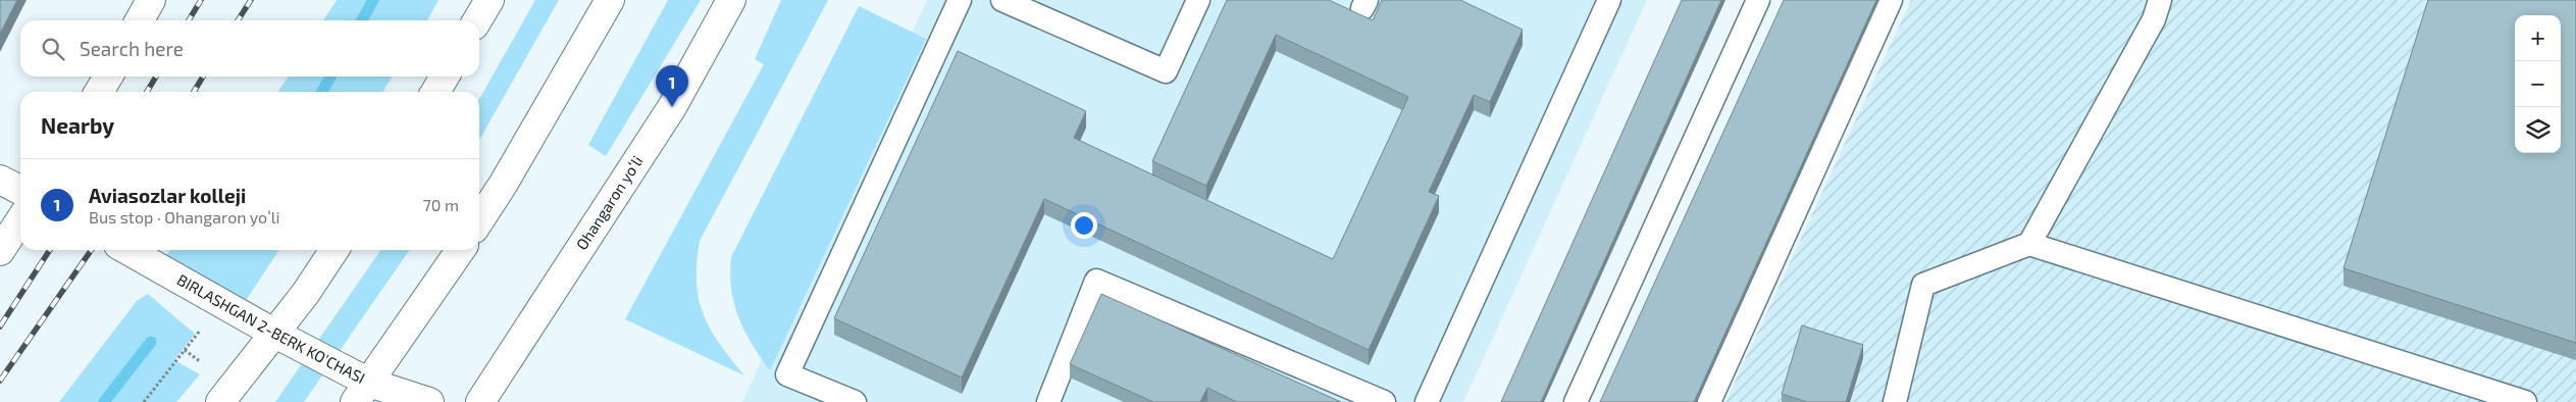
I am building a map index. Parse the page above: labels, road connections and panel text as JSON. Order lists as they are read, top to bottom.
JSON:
{
  "streets": {
    "main road": ["Ohangaron yoʻli", "BIRLASHGAN 2-BERK KO'CHASI"]
  },
  "page": {
    "map_buttons": ["+", "−"],
    "search": "Search here",
    "pins": "1",
    "heading": "Nearby",
    "list": [
      {
        "mark": "1",
        "name": "Aviasozlar kolleji",
        "note": "Bus stop · Ohangaron yoʻli",
        "value": "70 m"
      }
    ]
  }
}
